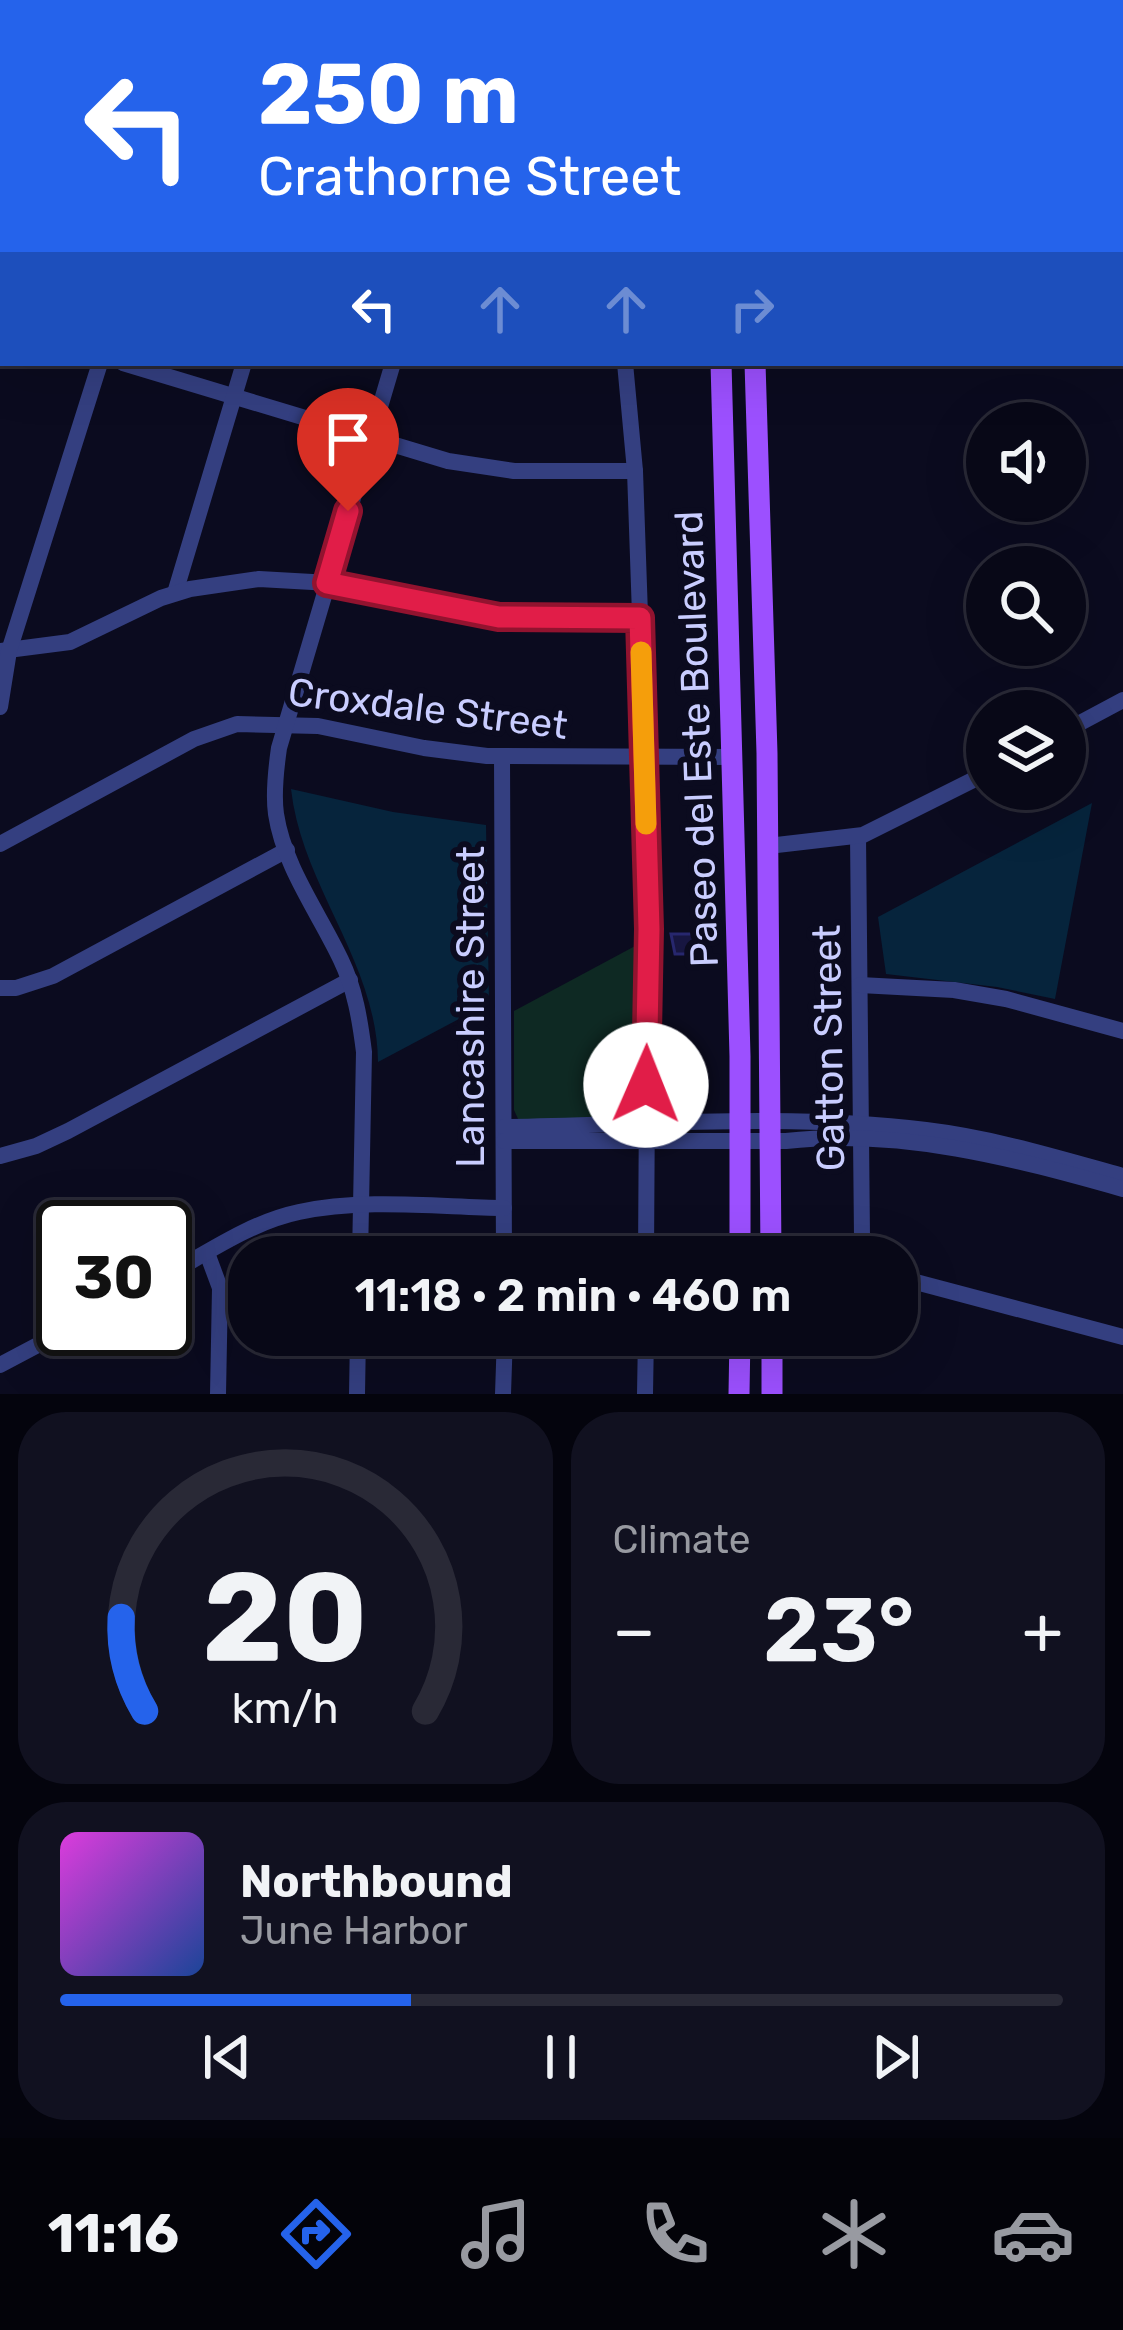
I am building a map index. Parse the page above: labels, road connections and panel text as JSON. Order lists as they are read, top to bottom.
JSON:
{
  "streets": {
    "main road": ["Paseo del Este Boulevard"],
    "street": ["Croxdale Street", "Lancashire Street", "Gatton Street"]
  },
  "crossings": [
    ["Croxdale Street", "Paseo del Este Boulevard"],
    ["Croxdale Street", "Lancashire Street"]
  ],
  "page": {
    "turn": ["250 m", "Crathorne Street"],
    "limit": "30",
    "trip": "11:18 · 2 min · 460 m",
    "tile": "Climate",
    "heat": ["−", "23°", "+"],
    "song": ["Northbound", "June Harbor"],
    "tabs": "11:16",
    "gauge": ["20", "km/h"]
  }
}
